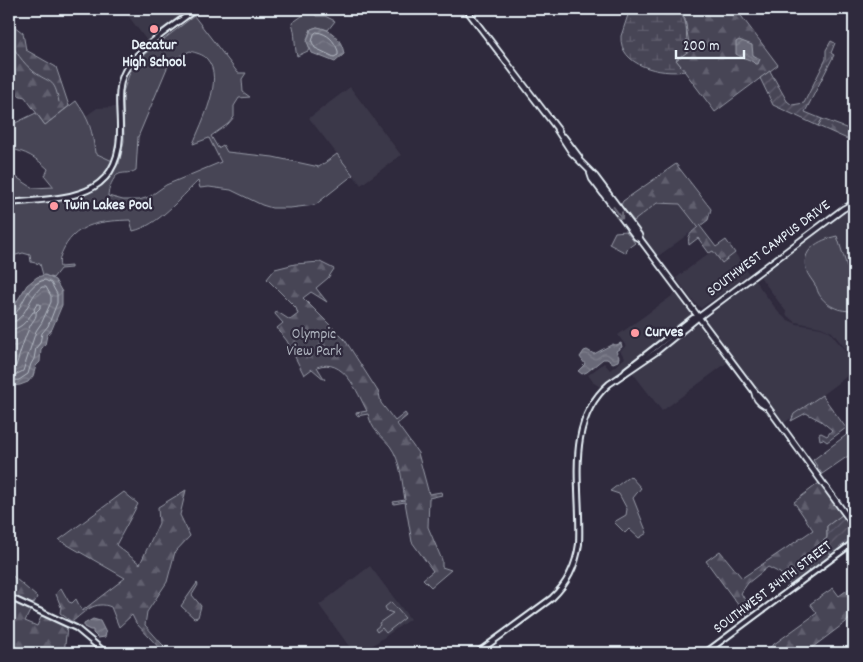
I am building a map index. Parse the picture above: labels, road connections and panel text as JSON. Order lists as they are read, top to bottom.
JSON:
{
  "streets": {
    "main road": ["SOUTHWEST CAMPUS DRIVE", "SOUTHWEST 344TH STREET"]
  },
  "parks": ["Olympic View Park"],
  "places": ["Decatur High School", "Twin Lakes Pool", "Curves"],
  "scale_bar": "200 m"
}
